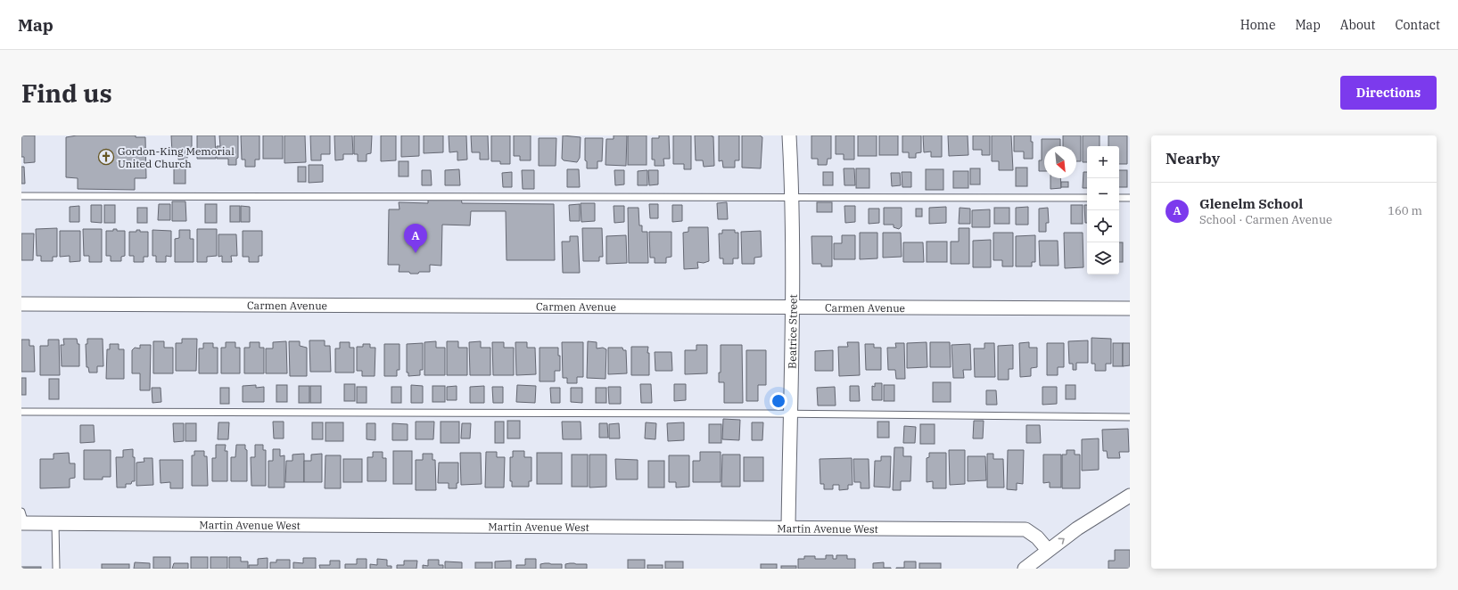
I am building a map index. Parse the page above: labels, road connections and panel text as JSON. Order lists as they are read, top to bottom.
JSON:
{
  "streets": {
    "street": ["Carmen Avenue", "Beatrice Street", "Martin Avenue West"]
  },
  "crossings": [
    ["Carmen Avenue", "Beatrice Street"],
    ["Beatrice Street", "Martin Avenue West"]
  ],
  "places": {
    "church": ["Gordon-King Memorial United Church"]
  },
  "north": "bottom right",
  "page": {
    "header": "Map",
    "nav": [
      "Home",
      "Map",
      "About",
      "Contact"
    ],
    "buttons": "Directions",
    "title": "Find us",
    "heading": "Nearby",
    "map_buttons": ["+", "−"],
    "list": [
      {
        "mark": "A",
        "name": "Glenelm School",
        "note": "School · Carmen Avenue",
        "value": "160 m"
      }
    ],
    "pins": "A"
  }
}
